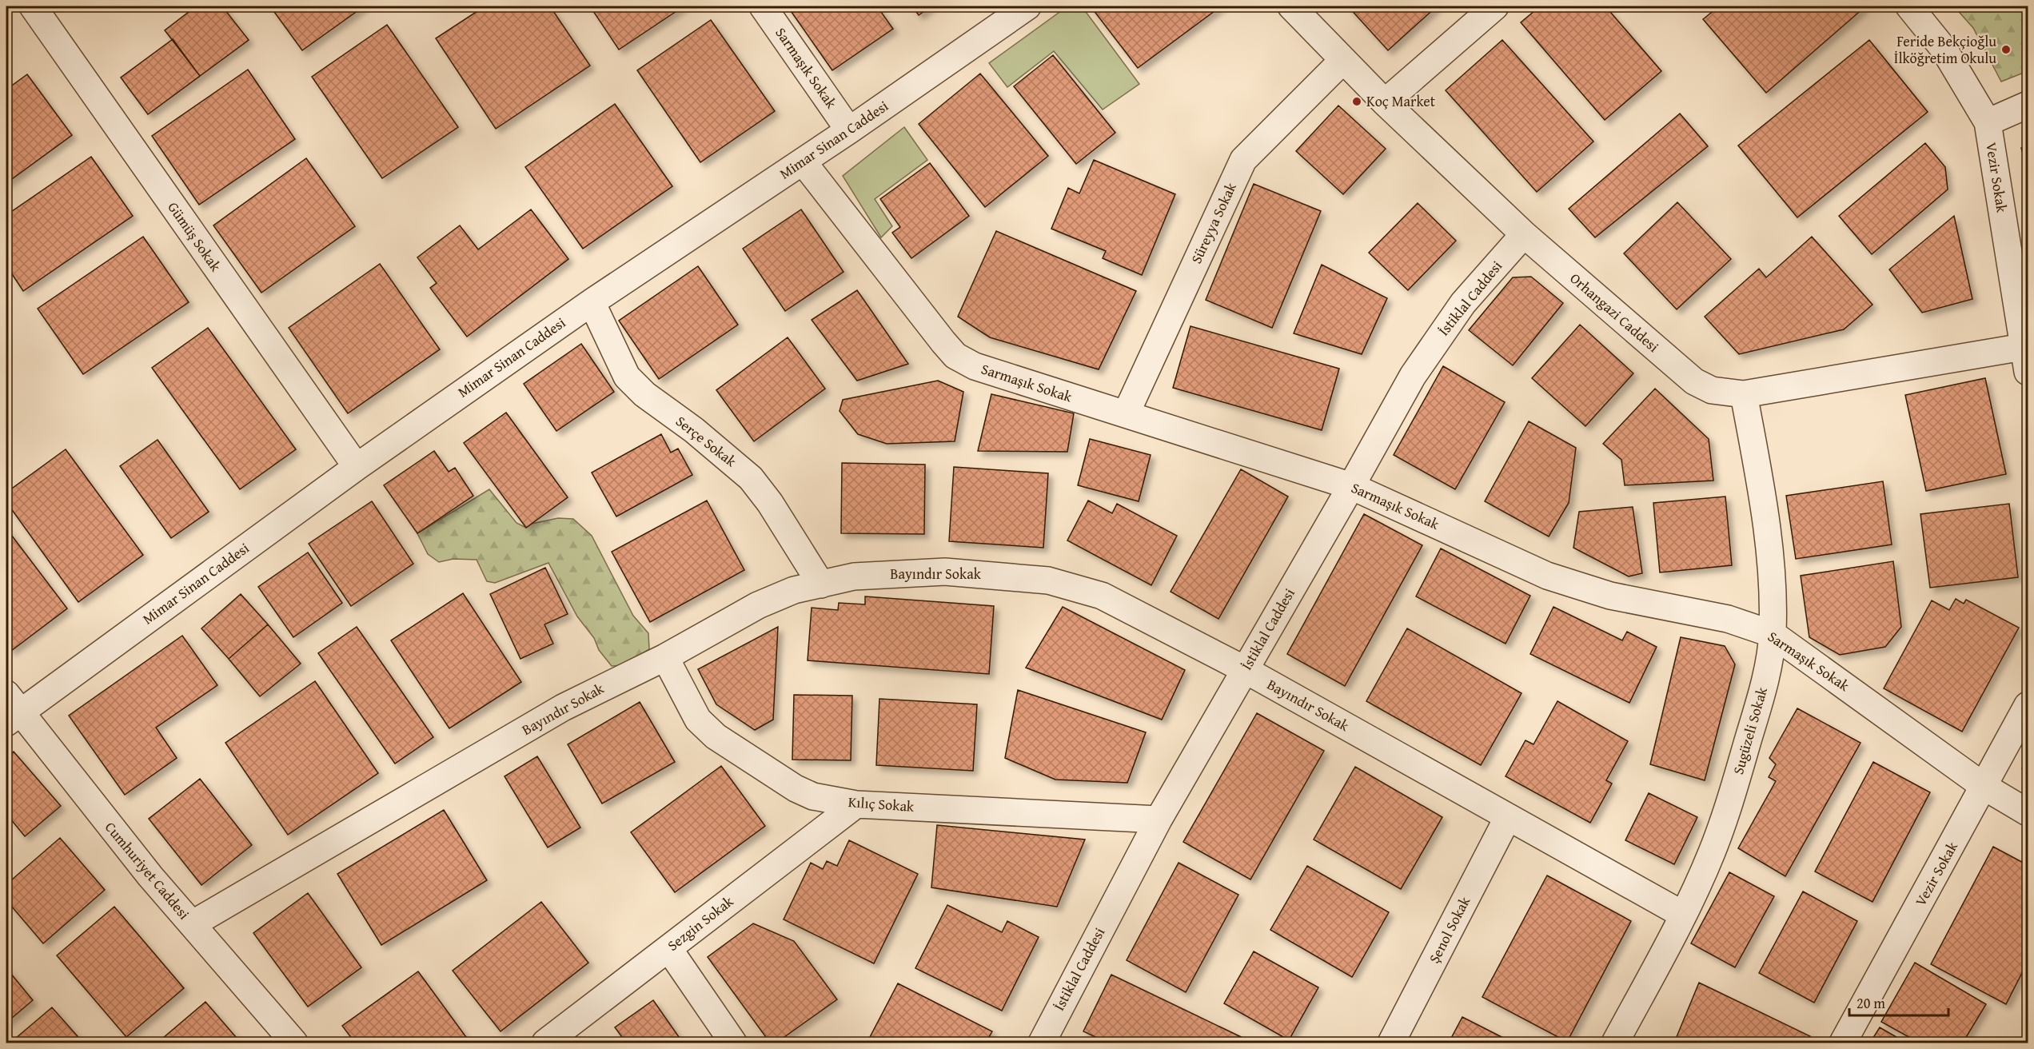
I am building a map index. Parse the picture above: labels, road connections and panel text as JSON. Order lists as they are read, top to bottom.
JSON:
{
  "streets": {
    "street": [
      "Sarmaşık Sokak",
      "Mimar Sinan Caddesi",
      "Vezir Sokak",
      "Süreyya Sokak",
      "Gümüş Sokak",
      "İstiklal Caddesi",
      "Orhangazi Caddesi",
      "Serçe Sokak",
      "Bayındır Sokak",
      "Sugüzeli Sokak",
      "Kılıç Sokak",
      "Cumhuriyet Caddesi",
      "Sezgin Sokak",
      "Şenol Sokak"
    ]
  },
  "crossings": [
    ["Sarmaşık Sokak", "Mimar Sinan Caddesi"],
    ["Sarmaşık Sokak", "Vezir Sokak"],
    ["Sarmaşık Sokak", "Süreyya Sokak"],
    ["Sarmaşık Sokak", "İstiklal Caddesi"],
    ["Sarmaşık Sokak", "Sugüzeli Sokak"],
    ["Mimar Sinan Caddesi", "Gümüş Sokak"],
    ["Mimar Sinan Caddesi", "Serçe Sokak"],
    ["Mimar Sinan Caddesi", "Cumhuriyet Caddesi"],
    ["Vezir Sokak", "Orhangazi Caddesi"],
    ["Süreyya Sokak", "Orhangazi Caddesi"],
    ["İstiklal Caddesi", "Orhangazi Caddesi"],
    ["İstiklal Caddesi", "Bayındır Sokak"],
    ["İstiklal Caddesi", "Kılıç Sokak"],
    ["Orhangazi Caddesi", "Sugüzeli Sokak"],
    ["Serçe Sokak", "Bayındır Sokak"],
    ["Bayındır Sokak", "Sugüzeli Sokak"],
    ["Bayındır Sokak", "Kılıç Sokak"],
    ["Bayındır Sokak", "Cumhuriyet Caddesi"],
    ["Bayındır Sokak", "Şenol Sokak"],
    ["Kılıç Sokak", "Sezgin Sokak"]
  ],
  "places": ["Feride Bekçioğlu İlköğretim Okulu", "Koç Market"],
  "scale_bar": "20 m"
}
